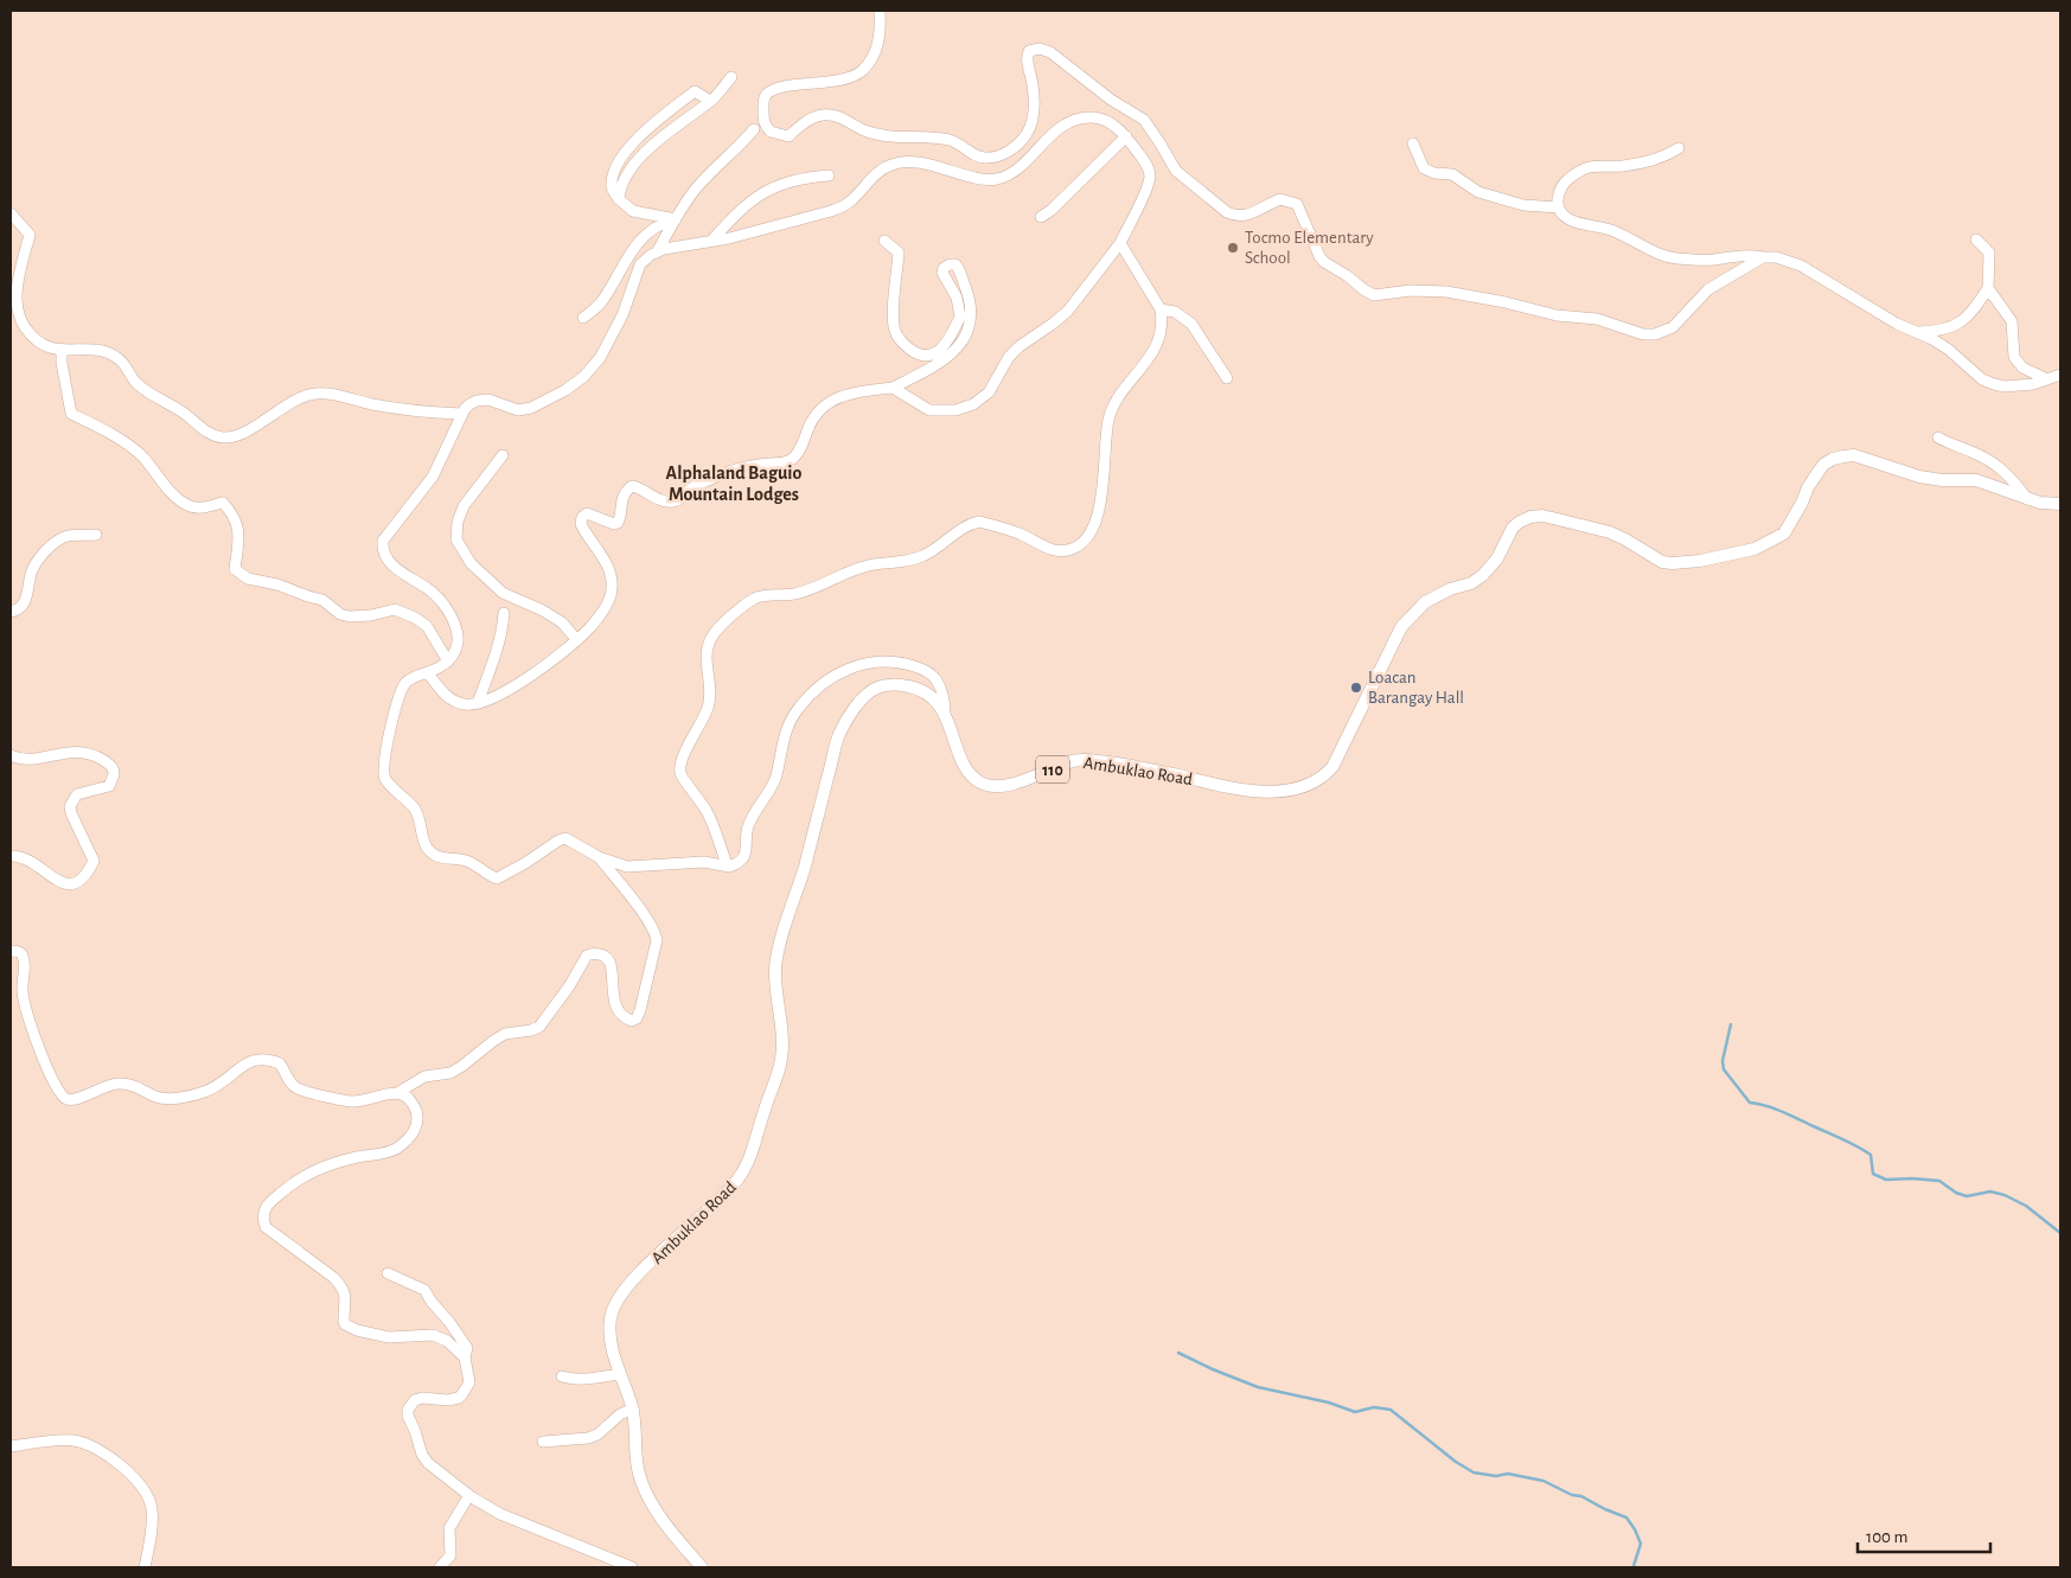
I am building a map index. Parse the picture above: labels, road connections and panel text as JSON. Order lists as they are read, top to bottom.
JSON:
{
  "streets": {
    "main road": ["110", "Ambuklao Road"]
  },
  "districts": ["Alphaland Baguio Mountain Lodges"],
  "places": ["Tocmo Elementary School", "Loacan Barangay Hall"],
  "scale_bar": "100 m"
}
